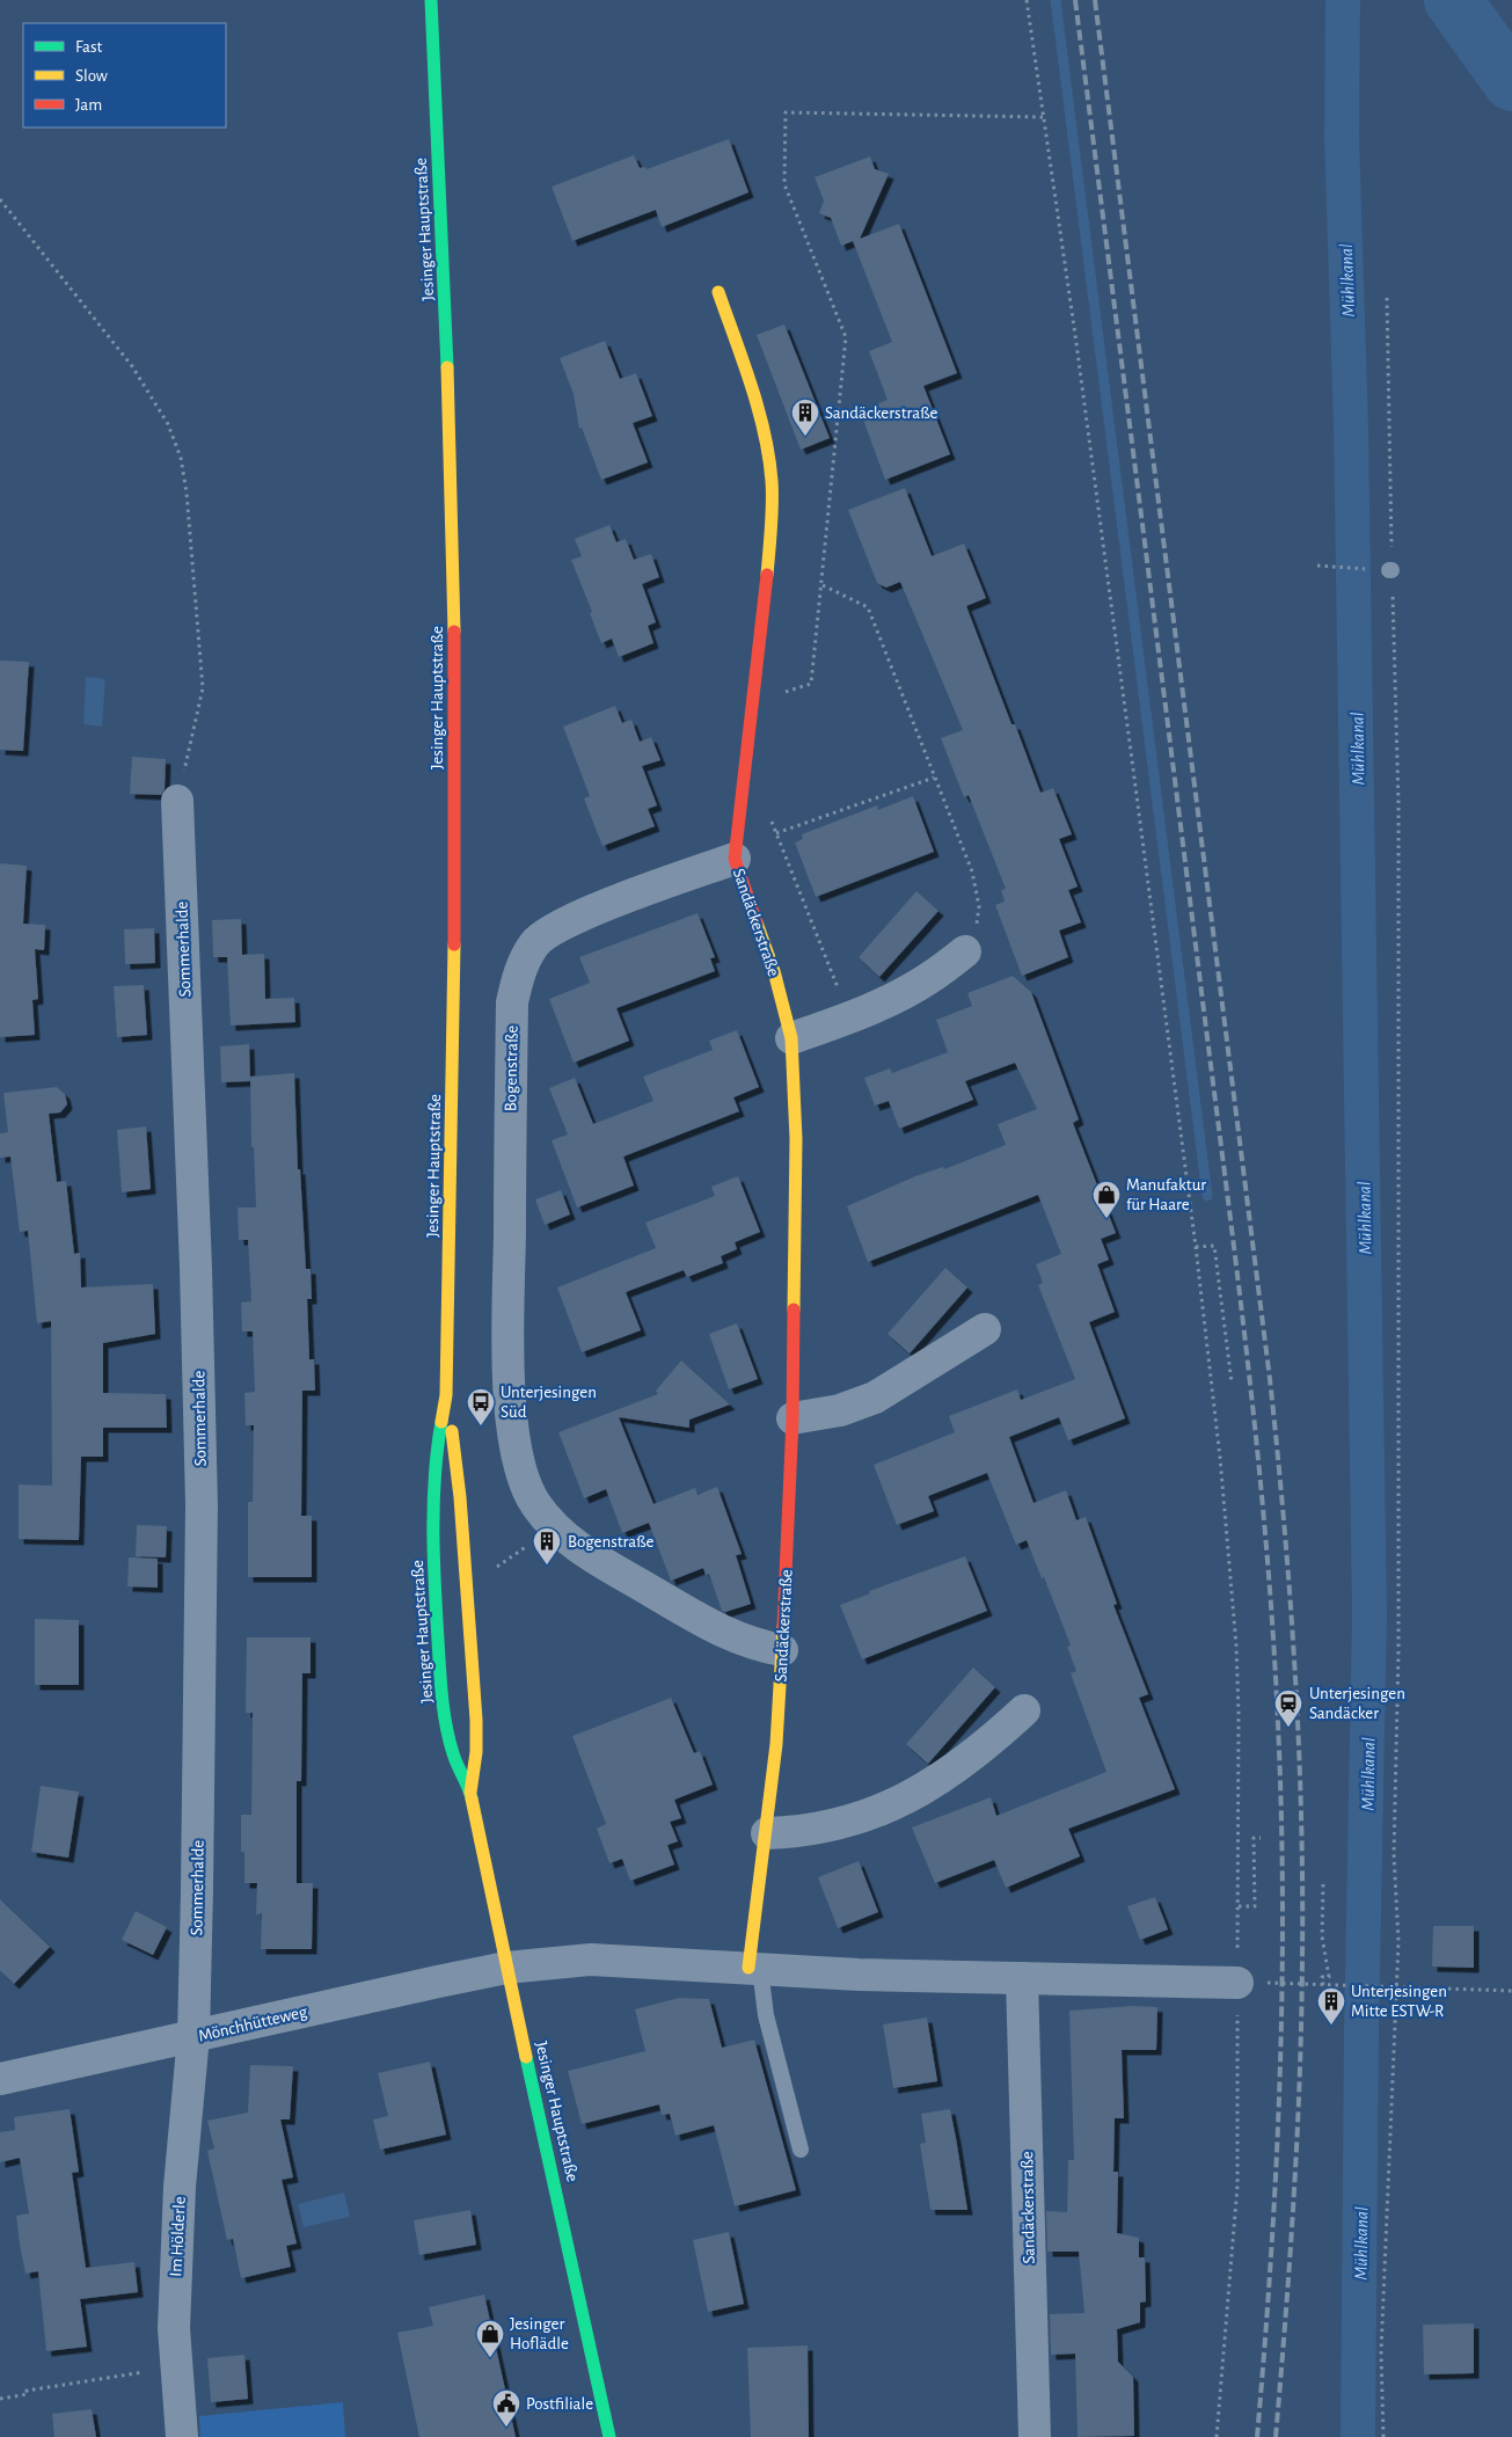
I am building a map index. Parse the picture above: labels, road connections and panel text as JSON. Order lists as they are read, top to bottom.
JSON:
{
  "streets": {
    "main road": ["Jesinger Hauptstraße", "Sandäckerstraße"],
    "street": [
      "Sommerhalde",
      "Bogenstraße",
      "Mönchhütteweg",
      "Im Hölderle"
    ]
  },
  "crossings": [
    ["Jesinger Hauptstraße", "Mönchhütteweg"],
    ["Sandäckerstraße", "Bogenstraße"],
    ["Sommerhalde", "Mönchhütteweg"],
    ["Sommerhalde", "Im Hölderle"],
    ["Mönchhütteweg", "Im Hölderle"]
  ],
  "water": ["Mühlkanal"],
  "places": {
    "building": ["Sandäckerstraße", "Bogenstraße", "Unterjesingen Mitte ESTW-R"],
    "shop": ["Manufaktur für Haare", "Jesinger Hoflädle"],
    "bus stop": ["Unterjesingen Süd"],
    "station": ["Unterjesingen Sandäcker"],
    "public building": ["Postfiliale"]
  },
  "legend": ["Fast", "Slow", "Jam"]
}
